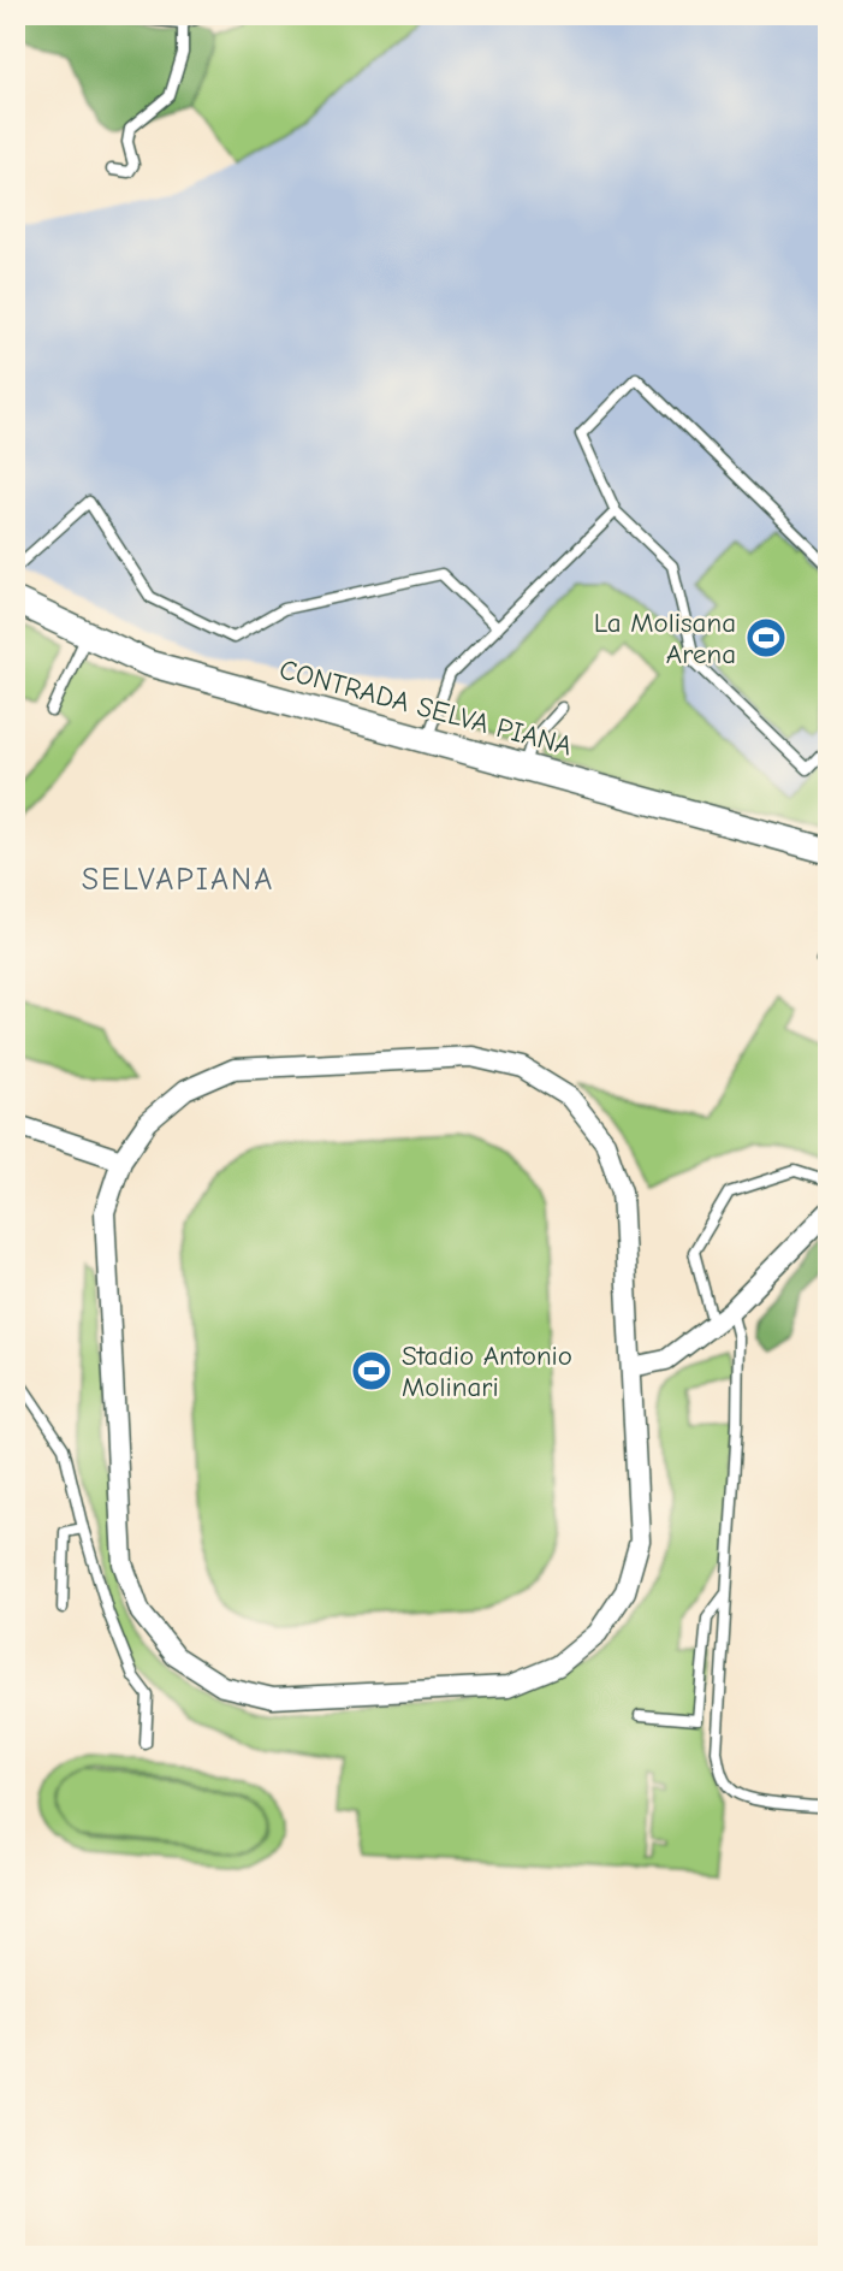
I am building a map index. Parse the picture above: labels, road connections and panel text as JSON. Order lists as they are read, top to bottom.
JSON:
{
  "streets": {
    "street": ["CONTRADA SELVA PIANA"]
  },
  "districts": ["SELVAPIANA"],
  "places": {
    "sports": ["La Molisana Arena", "Stadio Antonio Molinari"]
  }
}
